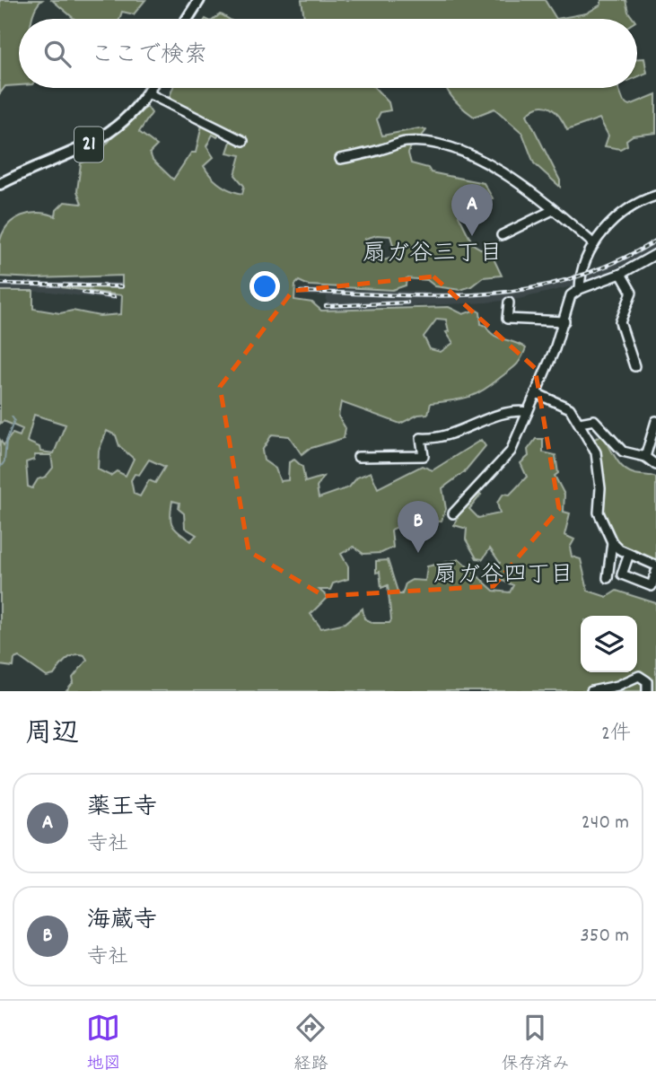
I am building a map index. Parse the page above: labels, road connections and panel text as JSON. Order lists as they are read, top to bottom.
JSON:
{
  "streets": {
    "main road": ["21"]
  },
  "districts": ["扇ガ谷三丁目", "扇ガ谷四丁目"],
  "page": {
    "search": "ここで検索",
    "pins": ["A", "B"],
    "heading": ["周辺", "2件"],
    "list": [
      {
        "mark": "A",
        "name": "薬王寺",
        "note": "寺社",
        "value": "240 m"
      },
      {
        "mark": "B",
        "name": "海蔵寺",
        "note": "寺社",
        "value": "350 m"
      }
    ],
    "nav": ["地図", "経路", "保存済み"]
  }
}
